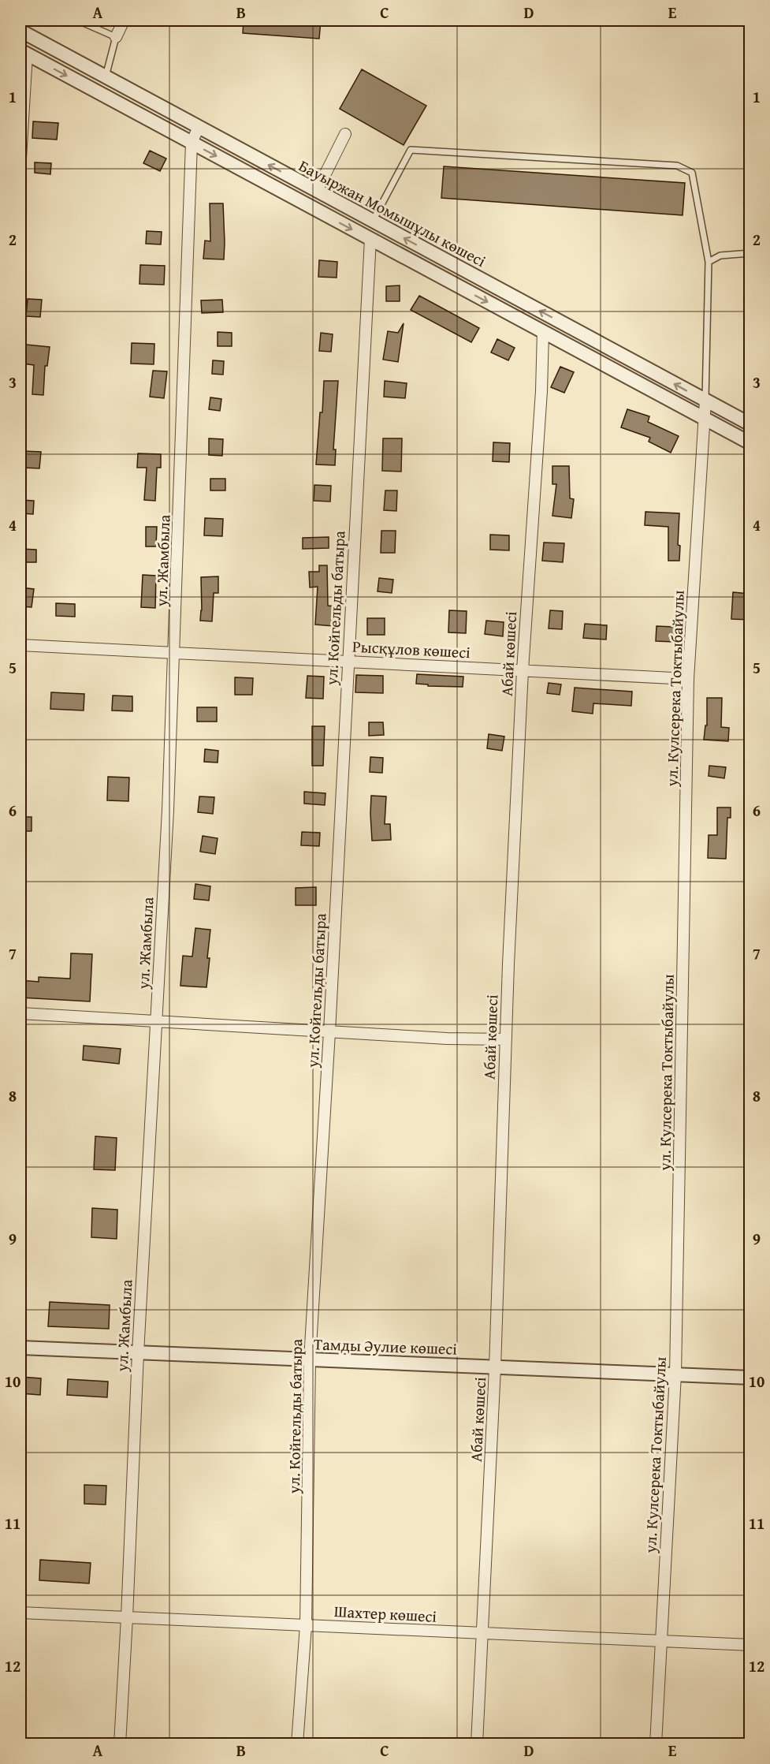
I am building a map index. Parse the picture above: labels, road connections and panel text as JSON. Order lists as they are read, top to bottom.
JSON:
{
  "streets": {
    "street": [
      "Бауыржан Момышұлы көшесі",
      "ул. Жамбыла",
      "ул. Койгельды батыра",
      "Рысқұлов көшесі",
      "Абай көшесі",
      "ул. Кулсерека Токтыбайулы",
      "Тамды Әулие көшесі",
      "Шахтер көшесі"
    ]
  },
  "crossings": [
    ["Бауыржан Момышұлы көшесі", "ул. Кулсерека Токтыбайулы"],
    ["ул. Жамбыла", "Рысқұлов көшесі"],
    ["ул. Жамбыла", "Тамды Әулие көшесі"],
    ["ул. Жамбыла", "Шахтер көшесі"],
    ["ул. Койгельды батыра", "Рысқұлов көшесі"],
    ["ул. Койгельды батыра", "Тамды Әулие көшесі"],
    ["ул. Койгельды батыра", "Шахтер көшесі"],
    ["Рысқұлов көшесі", "Абай көшесі"],
    ["Рысқұлов көшесі", "ул. Кулсерека Токтыбайулы"],
    ["Абай көшесі", "Тамды Әулие көшесі"],
    ["Абай көшесі", "Шахтер көшесі"],
    ["ул. Кулсерека Токтыбайулы", "Тамды Әулие көшесі"],
    ["ул. Кулсерека Токтыбайулы", "Шахтер көшесі"]
  ],
  "grid": {
    "columns": [
      "A",
      "B",
      "C",
      "D",
      "E"
    ],
    "rows": [
      "1",
      "2",
      "3",
      "4",
      "5",
      "6",
      "7",
      "8",
      "9",
      "10",
      "11",
      "12"
    ]
  }
}
